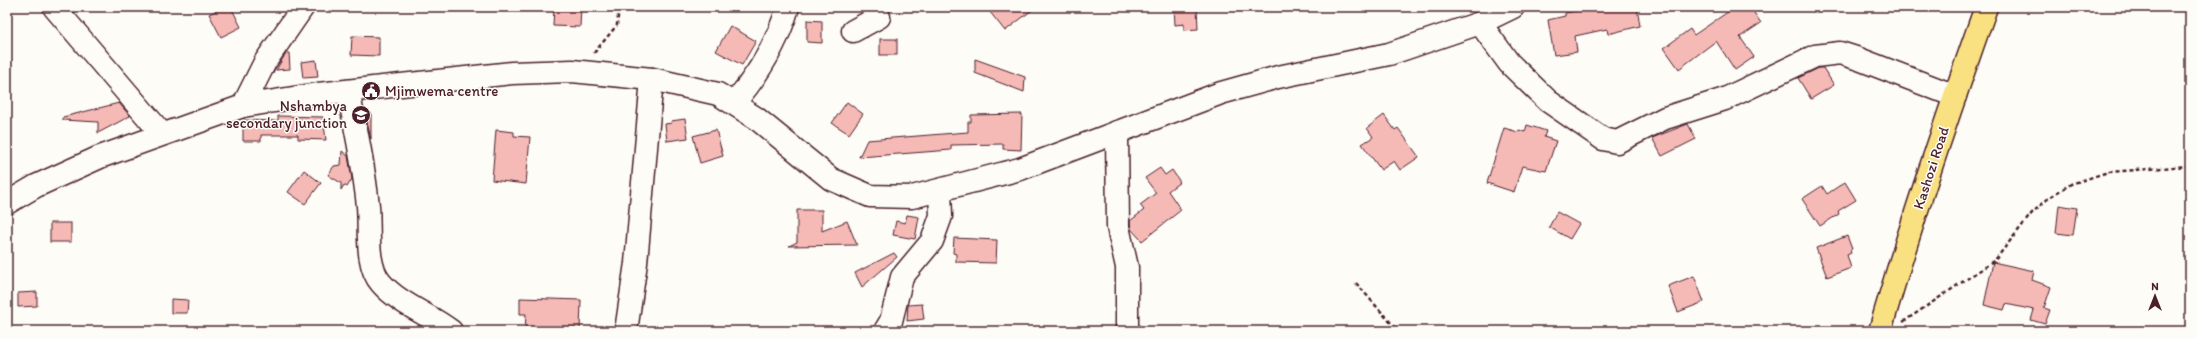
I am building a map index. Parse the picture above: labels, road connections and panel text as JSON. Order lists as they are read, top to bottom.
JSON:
{
  "streets": {
    "main road": ["Kashozi Road"]
  },
  "places": {
    "public building": ["Mjimwema centre"],
    "school or university": ["Nshambya secondary junction"]
  },
  "north": "top"
}
